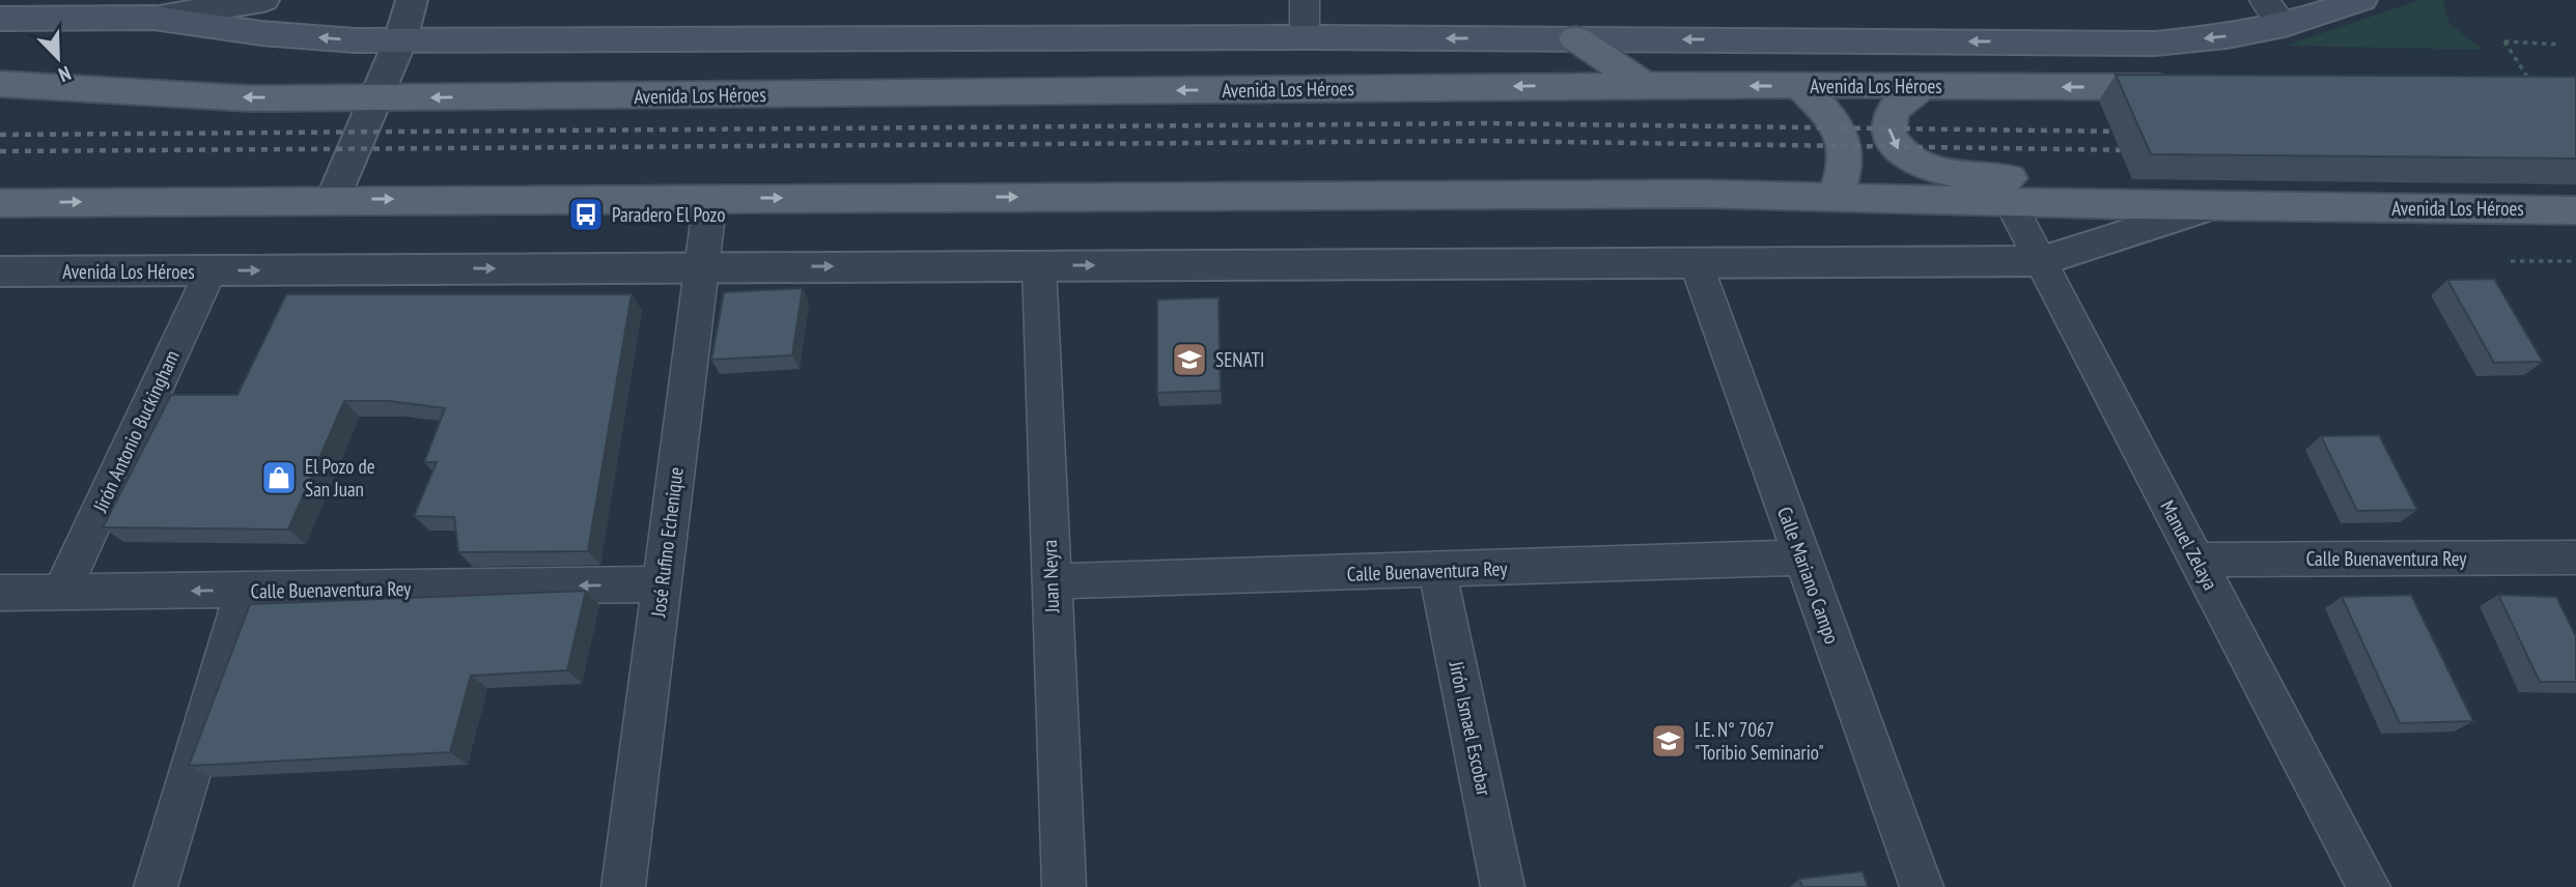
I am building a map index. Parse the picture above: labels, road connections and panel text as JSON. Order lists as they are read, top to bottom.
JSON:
{
  "streets": {
    "main road": ["Avenida Los Héroes"],
    "street": [
      "Jirón Antonio Buckingham",
      "José Rufino Echenique",
      "Manuel Zelaya",
      "Calle Buenaventura Rey",
      "Calle Mariano Campo",
      "Juan Neyra",
      "Jirón Ismael Escobar"
    ]
  },
  "crossings": [
    ["Avenida Los Héroes", "Jirón Antonio Buckingham"],
    ["Avenida Los Héroes", "José Rufino Echenique"],
    ["Avenida Los Héroes", "Manuel Zelaya"],
    ["Avenida Los Héroes", "Calle Mariano Campo"],
    ["Avenida Los Héroes", "Juan Neyra"],
    ["Jirón Antonio Buckingham", "Calle Buenaventura Rey"],
    ["José Rufino Echenique", "Calle Buenaventura Rey"],
    ["Manuel Zelaya", "Calle Buenaventura Rey"],
    ["Calle Buenaventura Rey", "Calle Mariano Campo"],
    ["Calle Buenaventura Rey", "Juan Neyra"],
    ["Calle Buenaventura Rey", "Jirón Ismael Escobar"]
  ],
  "places": {
    "bus stop": ["Paradero El Pozo"],
    "school or university": ["SENATI", "I.E. N° 7067 \"Toribio Seminario\""],
    "shop": ["El Pozo de San Juan"]
  },
  "north": "bottom right"
}
